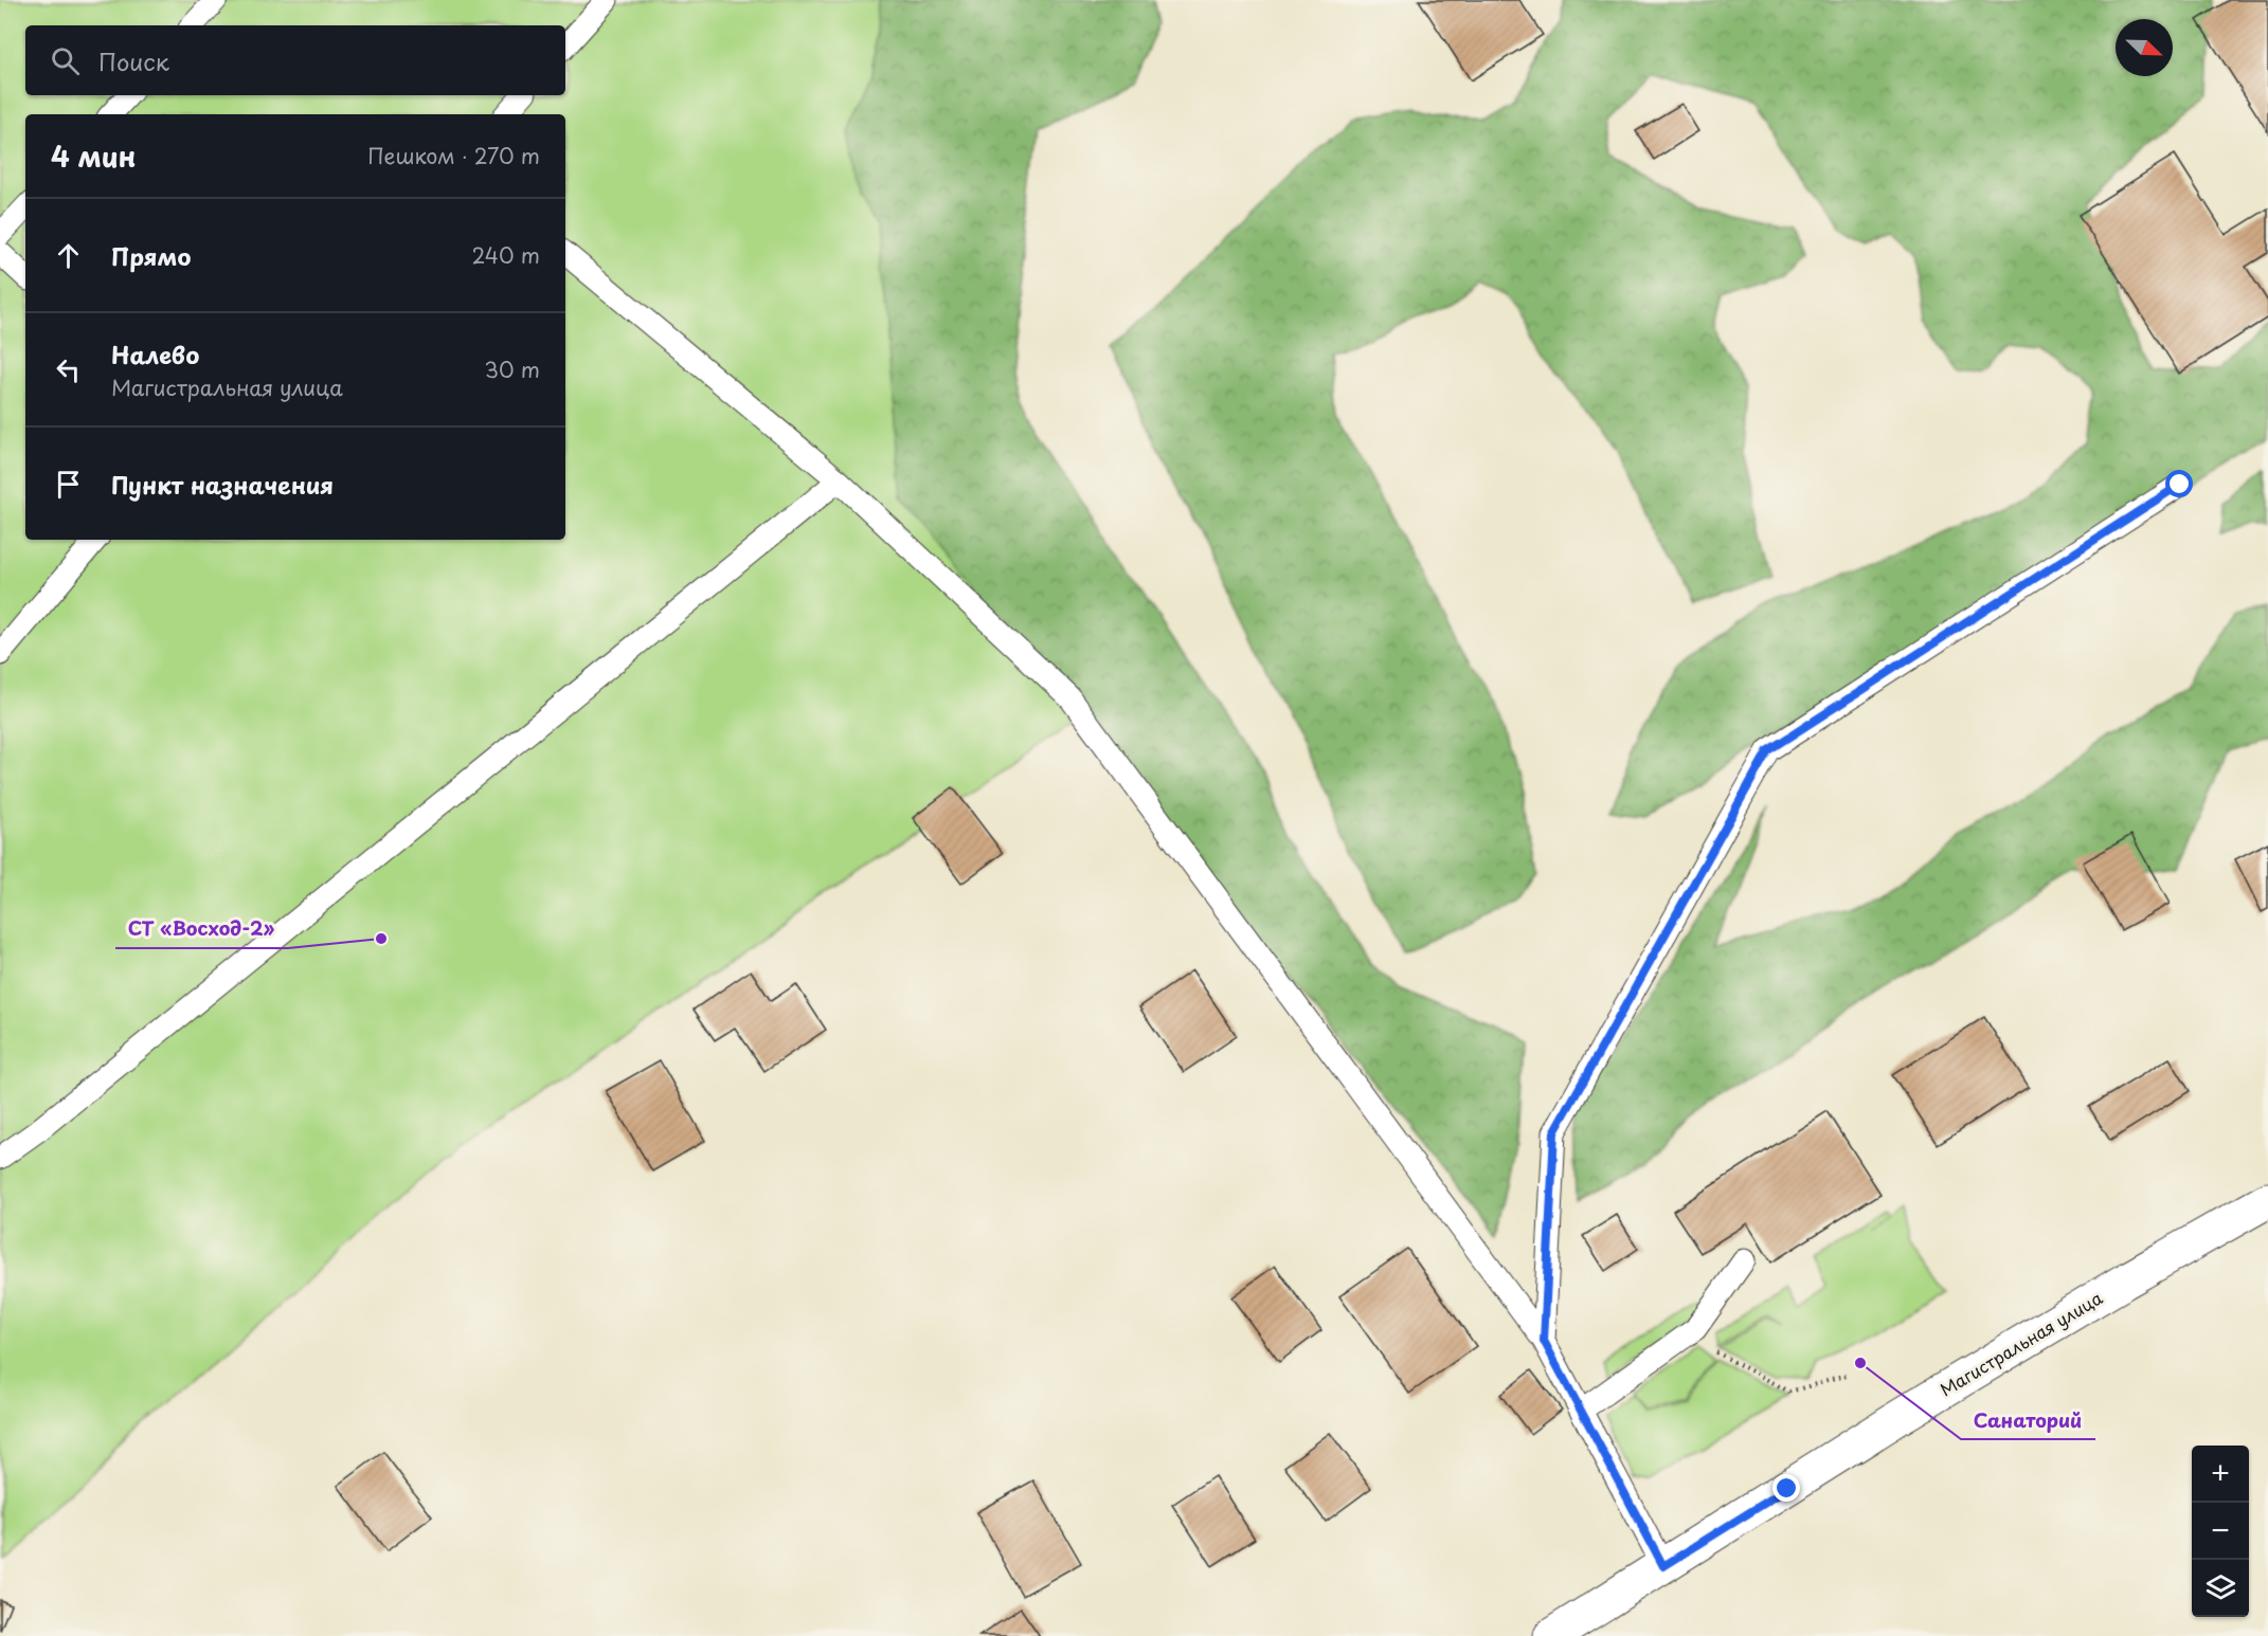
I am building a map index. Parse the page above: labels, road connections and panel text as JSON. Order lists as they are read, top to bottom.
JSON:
{
  "streets": {
    "main road": ["Магистральная улица"]
  },
  "places": ["СТ «Восход-2»", "Санаторий"],
  "north": "bottom right",
  "page": {
    "search": "Поиск",
    "heading": ["4 мин", "Пешком · 270 m"],
    "list": [
      ["Прямо", "240 m"],
      ["Налево", "Магистральная улица", "30 m"],
      "Пункт назначения"
    ],
    "map_buttons": ["+", "−"]
  }
}
